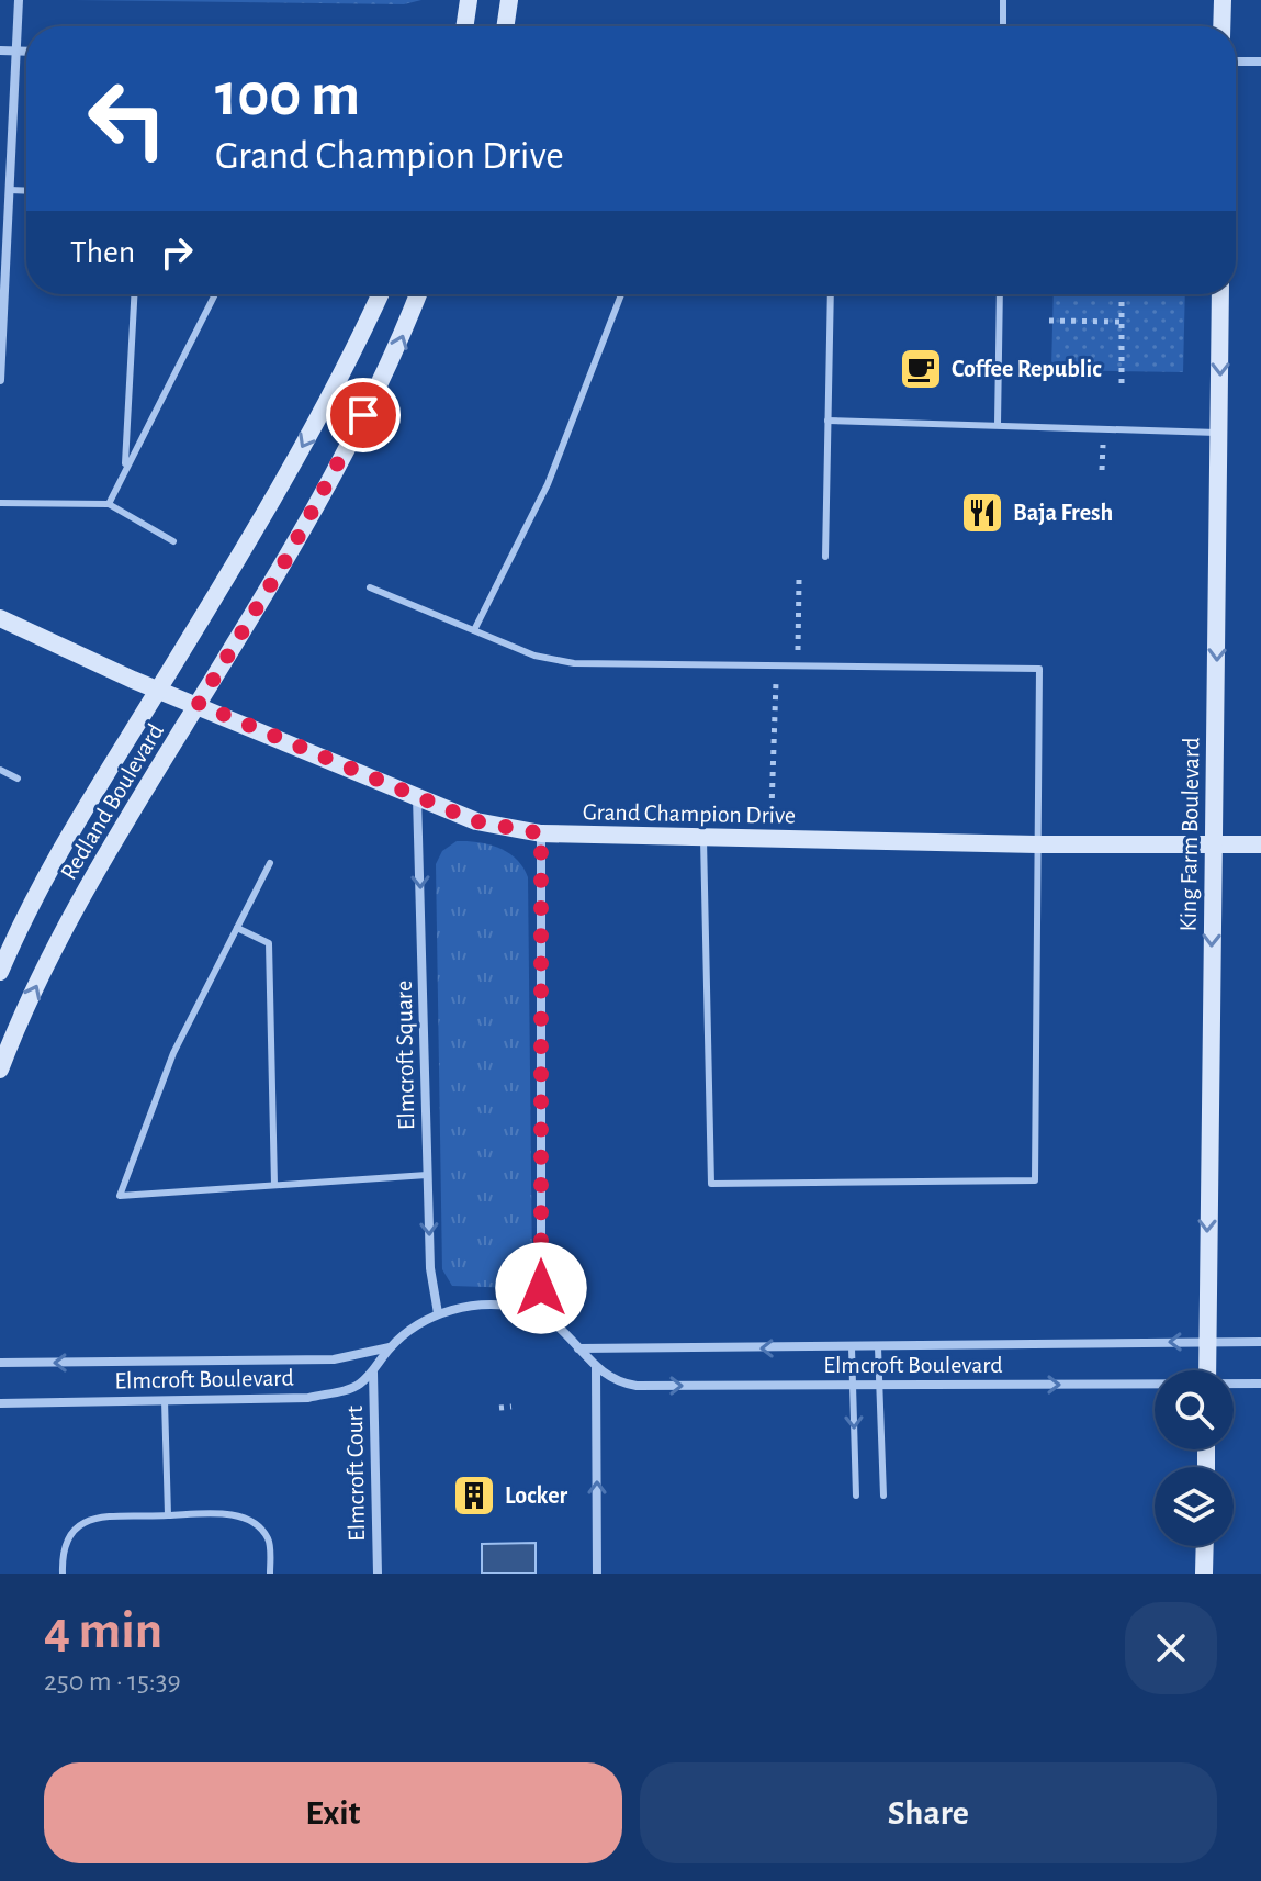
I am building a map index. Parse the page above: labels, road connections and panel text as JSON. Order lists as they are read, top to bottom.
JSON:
{
  "streets": {
    "street": [
      "Redland Boulevard",
      "Grand Champion Drive",
      "King Farm Boulevard",
      "Elmcroft Square",
      "Elmcroft Boulevard",
      "Elmcroft Court"
    ]
  },
  "crossings": [
    ["Redland Boulevard", "Grand Champion Drive"],
    ["Grand Champion Drive", "King Farm Boulevard"],
    ["Grand Champion Drive", "Elmcroft Square"],
    ["King Farm Boulevard", "Elmcroft Boulevard"],
    ["Elmcroft Square", "Elmcroft Boulevard"],
    ["Elmcroft Boulevard", "Elmcroft Court"]
  ],
  "one_way": ["King Farm Boulevard", "Elmcroft Square"],
  "places": {
    "cafe": ["Coffee Republic"],
    "restaurant": ["Baja Fresh"],
    "building": ["Locker"]
  },
  "page": {
    "turn": ["100 m", "Grand Champion Drive"],
    "then": "Then",
    "heading": ["4 min", "250 m · 15:39"],
    "buttons": ["Exit", "Share"]
  }
}
